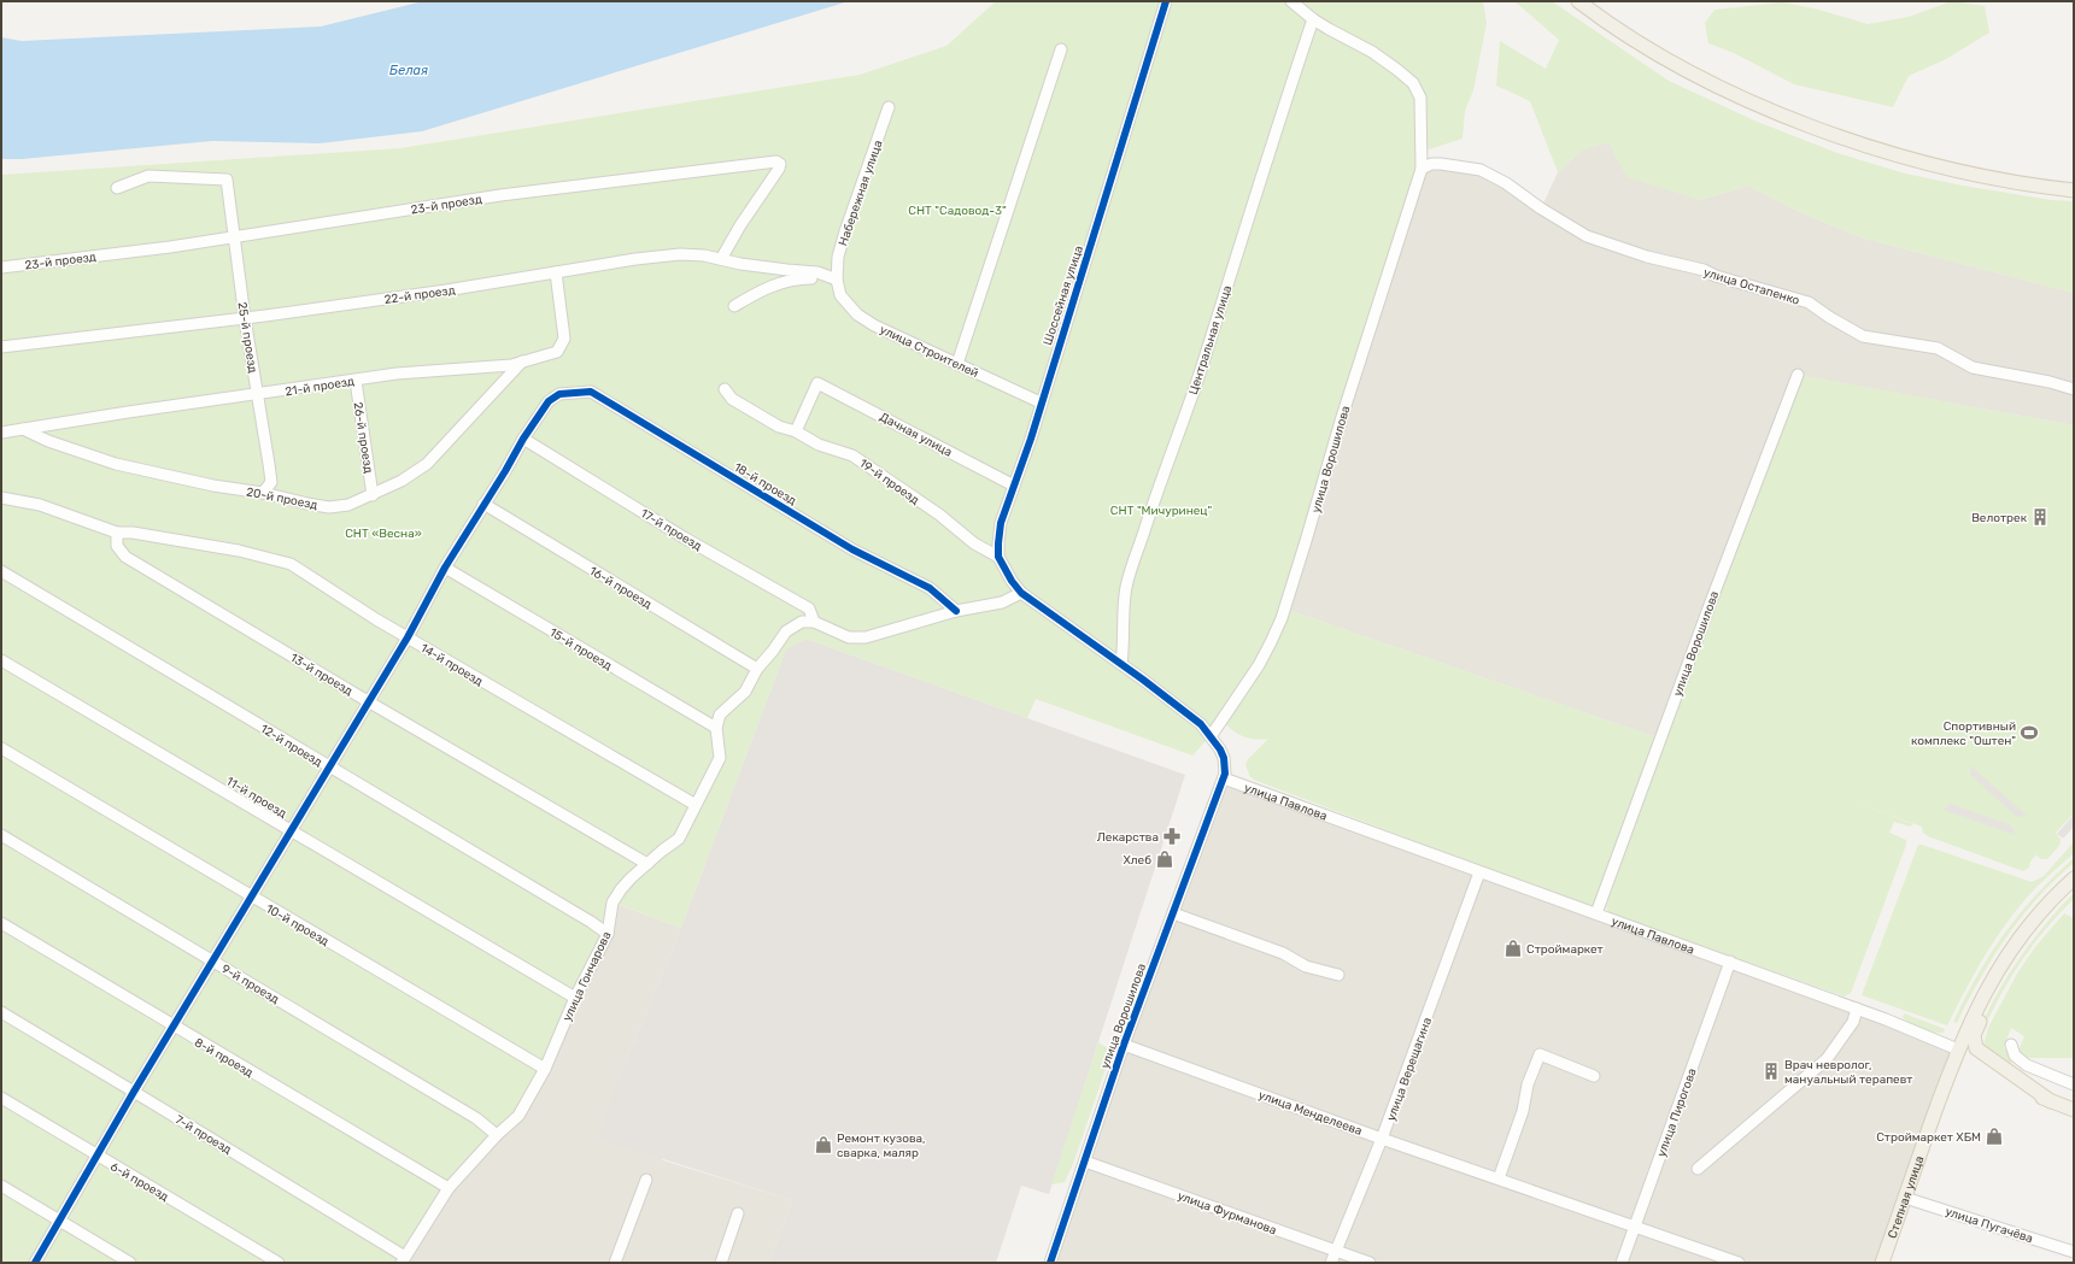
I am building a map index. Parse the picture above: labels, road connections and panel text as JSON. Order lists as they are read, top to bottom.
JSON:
{
  "streets": {
    "main road": ["улица Павлова", "Степная улица"],
    "street": [
      "Набережная улица",
      "23-й проезд",
      "улица Остапенко",
      "22-й проезд",
      "Шоссейная улица",
      "25-й проезд",
      "Центральная улица",
      "улица Строителей",
      "21-й проезд",
      "Дачная улица",
      "26-й проезд",
      "улица Ворошилова",
      "19-й проезд",
      "18-й проезд",
      "20-й проезд",
      "17-й проезд",
      "16-й проезд",
      "15-й проезд",
      "14-й проезд",
      "13-й проезд",
      "12-й проезд",
      "11-й проезд",
      "10-й проезд",
      "улица Гончарова",
      "9-й проезд",
      "8-й проезд",
      "улица Верещагина",
      "улица Менделеева",
      "улица Пирогова",
      "7-й проезд",
      "6-й проезд",
      "улица Фурманова",
      "улица Пугачёва"
    ]
  },
  "crossings": [
    ["Набережная улица", "22-й проезд"],
    ["Набережная улица", "улица Строителей"],
    ["23-й проезд", "22-й проезд"],
    ["23-й проезд", "25-й проезд"],
    ["улица Остапенко", "улица Ворошилова"],
    ["22-й проезд", "25-й проезд"],
    ["22-й проезд", "улица Строителей"],
    ["22-й проезд", "21-й проезд"],
    ["Шоссейная улица", "улица Строителей"],
    ["Шоссейная улица", "Дачная улица"],
    ["Шоссейная улица", "19-й проезд"],
    ["25-й проезд", "21-й проезд"],
    ["25-й проезд", "20-й проезд"],
    ["Центральная улица", "улица Ворошилова"],
    ["21-й проезд", "26-й проезд"],
    ["21-й проезд", "20-й проезд"],
    ["Дачная улица", "19-й проезд"],
    ["26-й проезд", "20-й проезд"],
    ["улица Ворошилова", "улица Павлова"],
    ["улица Ворошилова", "улица Менделеева"],
    ["улица Ворошилова", "улица Фурманова"],
    ["18-й проезд", "17-й проезд"],
    ["15-й проезд", "улица Гончарова"],
    ["14-й проезд", "13-й проезд"],
    ["14-й проезд", "улица Гончарова"],
    ["13-й проезд", "улица Гончарова"],
    ["12-й проезд", "улица Гончарова"],
    ["11-й проезд", "улица Гончарова"],
    ["улица Павлова", "улица Верещагина"],
    ["улица Павлова", "улица Пирогова"],
    ["улица Павлова", "Степная улица"],
    ["10-й проезд", "улица Гончарова"],
    ["улица Гончарова", "9-й проезд"],
    ["улица Гончарова", "8-й проезд"],
    ["улица Гончарова", "7-й проезд"],
    ["улица Верещагина", "улица Менделеева"],
    ["улица Верещагина", "улица Фурманова"],
    ["улица Менделеева", "улица Пирогова"],
    ["Степная улица", "улица Пугачёва"]
  ],
  "water": ["Белая"],
  "parks": ["СНТ \"Садовод-3\"", "СНТ \"Мичуринец\"", "СНТ «Весна»"],
  "places": {
    "building": ["Велотрек", "Врач невролог, мануальный терапевт"],
    "sports": ["Спортивный комплекс \"Оштен\""],
    "pharmacy": ["Лекарства"],
    "shop": [
      "Хлеб",
      "Строймаркет",
      "Строймаркет ХБМ",
      "Ремонт кузова, сварка, маляр"
    ]
  }
}
